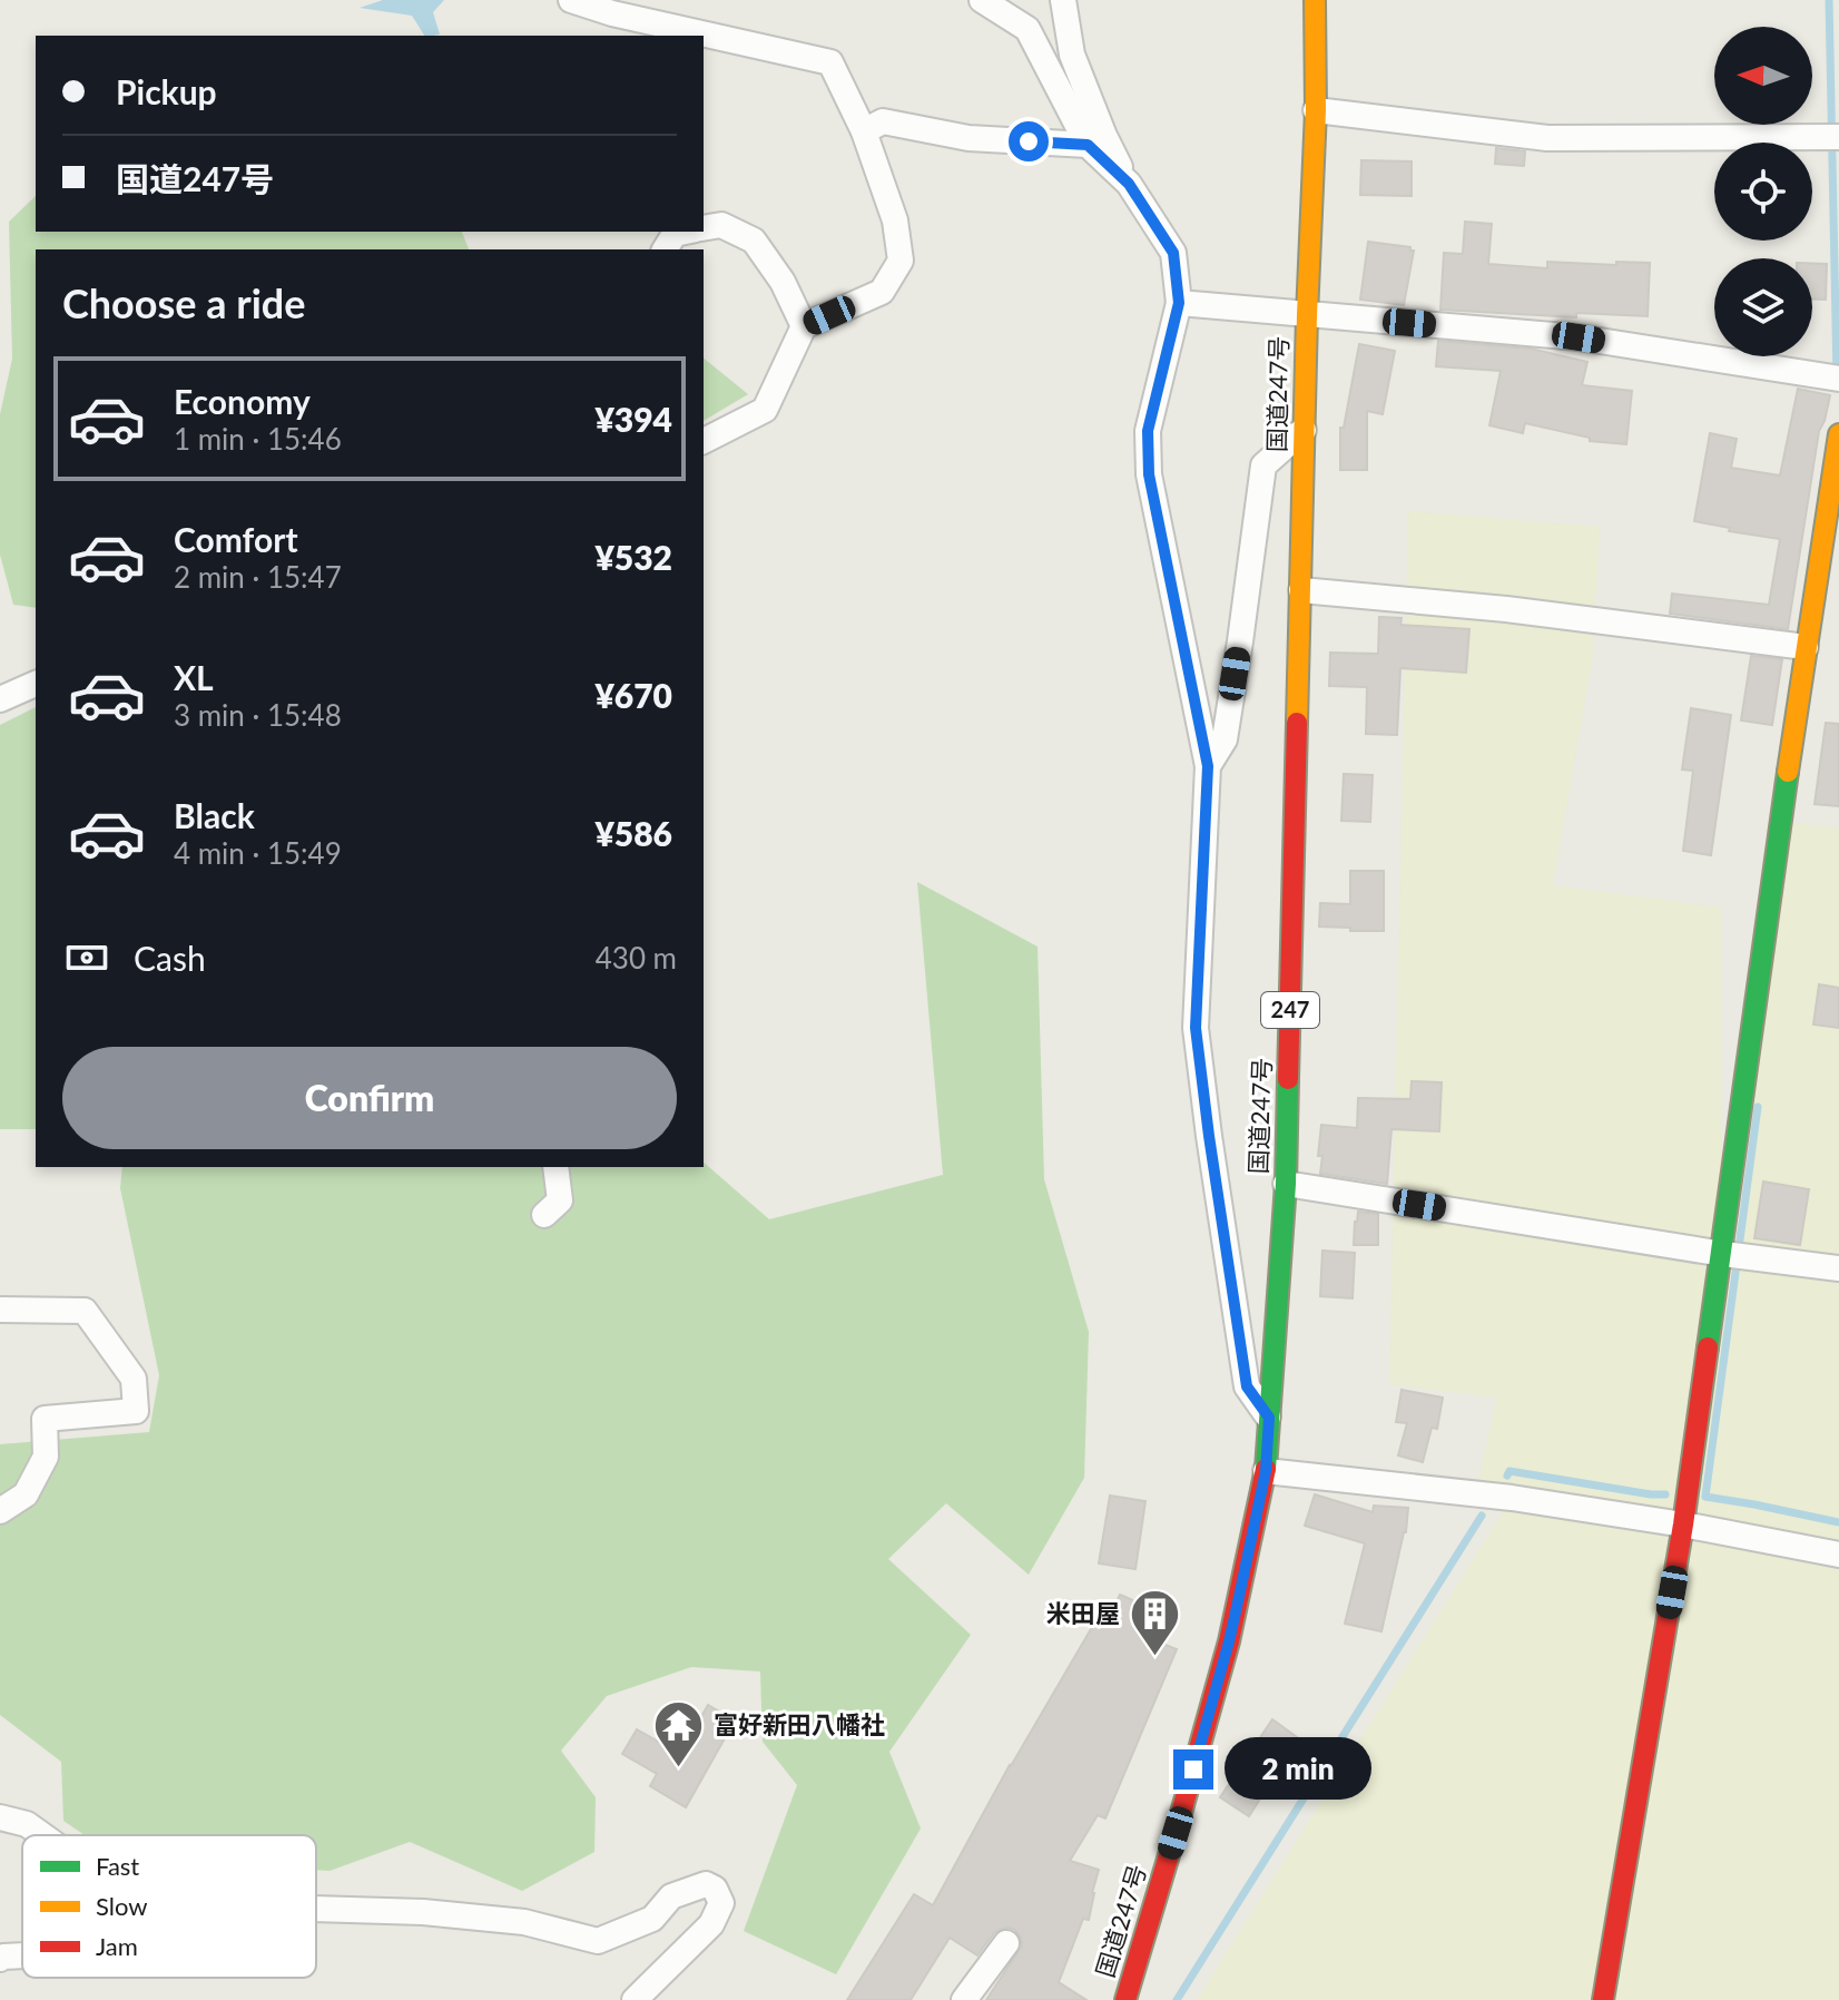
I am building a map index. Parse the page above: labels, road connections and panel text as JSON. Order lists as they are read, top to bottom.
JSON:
{
  "streets": {
    "main road": ["国道247号", "247"]
  },
  "places": {
    "building": ["米田屋"],
    "temple": ["富好新田八幡社"]
  },
  "legend": ["Fast", "Slow", "Jam"],
  "north": "left",
  "page": {
    "banner": ["Pickup", "国道247号"],
    "heading": "Choose a ride",
    "list": [
      {
        "name": "Economy",
        "note": "1 min · 15:46",
        "value": "¥394"
      },
      {
        "name": "Comfort",
        "note": "2 min · 15:47",
        "value": "¥532"
      },
      {
        "name": "XL",
        "note": "3 min · 15:48",
        "value": "¥670"
      },
      {
        "name": "Black",
        "note": "4 min · 15:49",
        "value": "¥586"
      }
    ],
    "pay": ["Cash", "430 m"],
    "buttons": "Confirm",
    "bubble": "2 min"
  }
}
